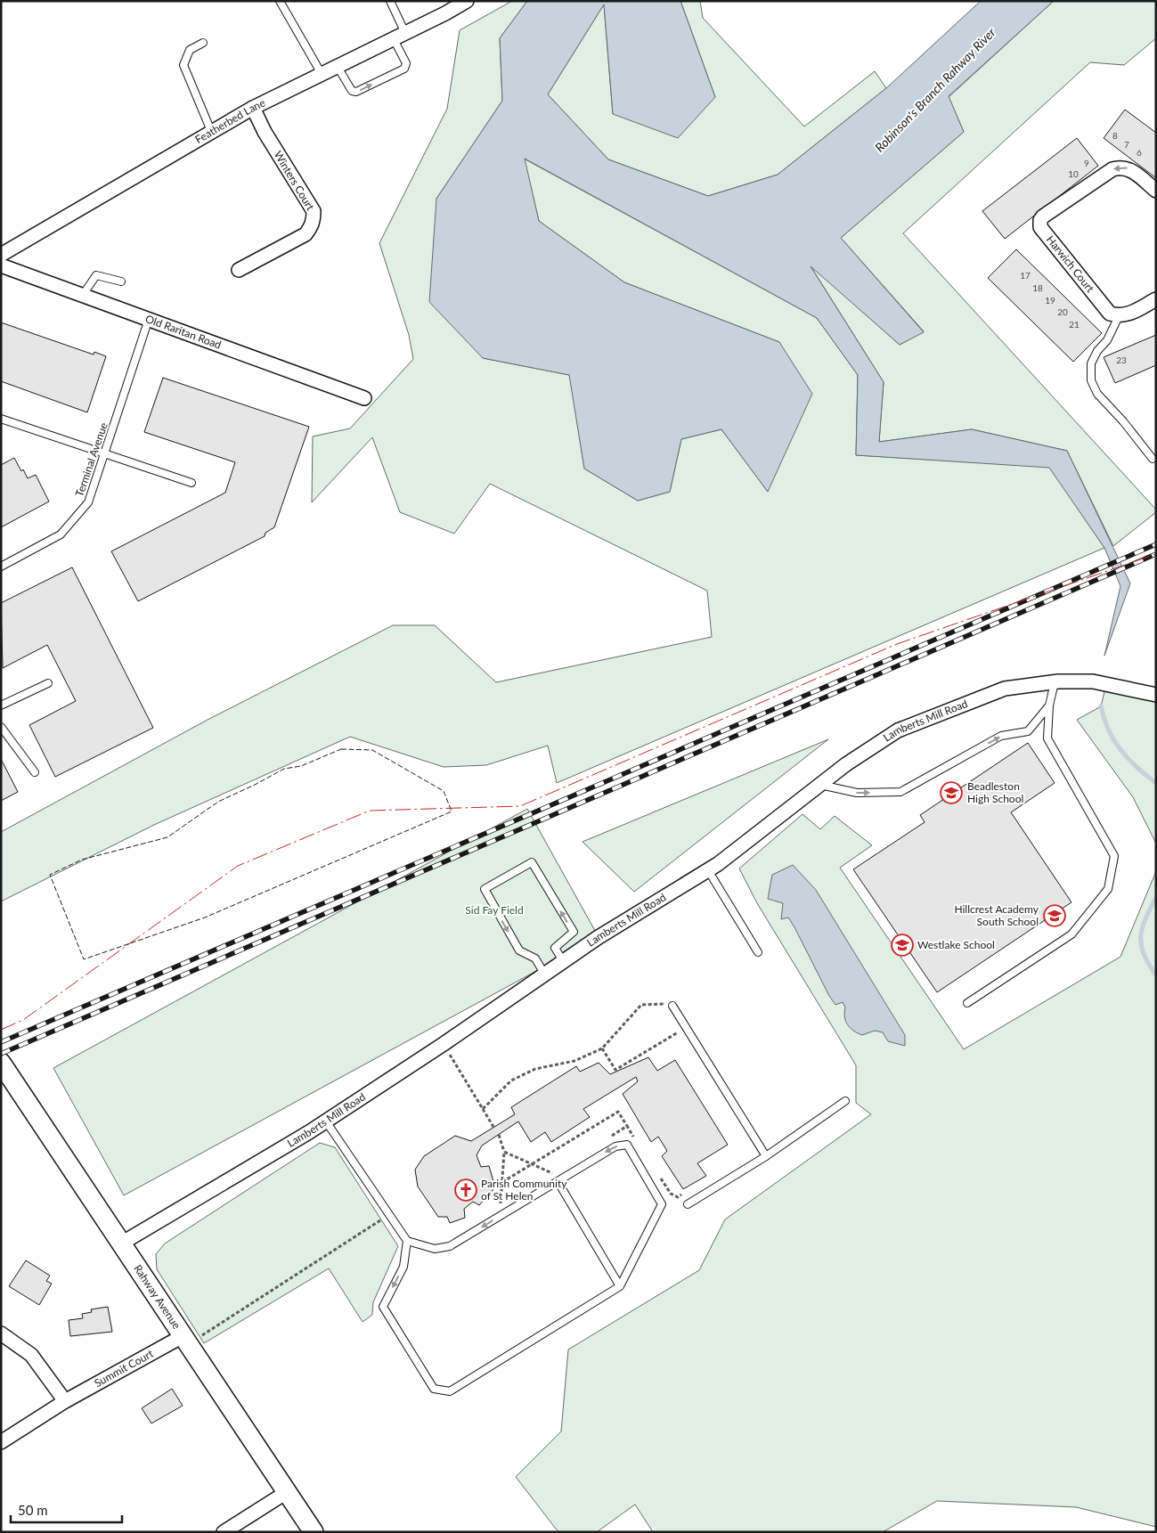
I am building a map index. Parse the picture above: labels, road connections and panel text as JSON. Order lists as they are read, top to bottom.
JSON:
{
  "streets": {
    "street": [
      "Featherbed Lane",
      "Winters Court",
      "Harwich Court",
      "Old Raritan Road",
      "Lamberts Mill Road",
      "Rahway Avenue",
      "Summit Court"
    ],
    "lane": ["Terminal Avenue"]
  },
  "crossings": [
    ["Featherbed Lane", "Winters Court"],
    ["Old Raritan Road", "Terminal Avenue"],
    ["Lamberts Mill Road", "Rahway Avenue"],
    ["Rahway Avenue", "Summit Court"]
  ],
  "water": ["Robinson's Branch Rahway River"],
  "parks": ["Sid Fay Field"],
  "places": {
    "school or university": ["Beadleston High School", "Hillcrest Academy South School", "Westlake School"],
    "church": ["Parish Community of St Helen"]
  },
  "house_numbers": [
    "8",
    "7",
    "6",
    "9",
    "10",
    "17",
    "18",
    "19",
    "20",
    "21",
    "23"
  ],
  "scale_bar": "50 m"
}
